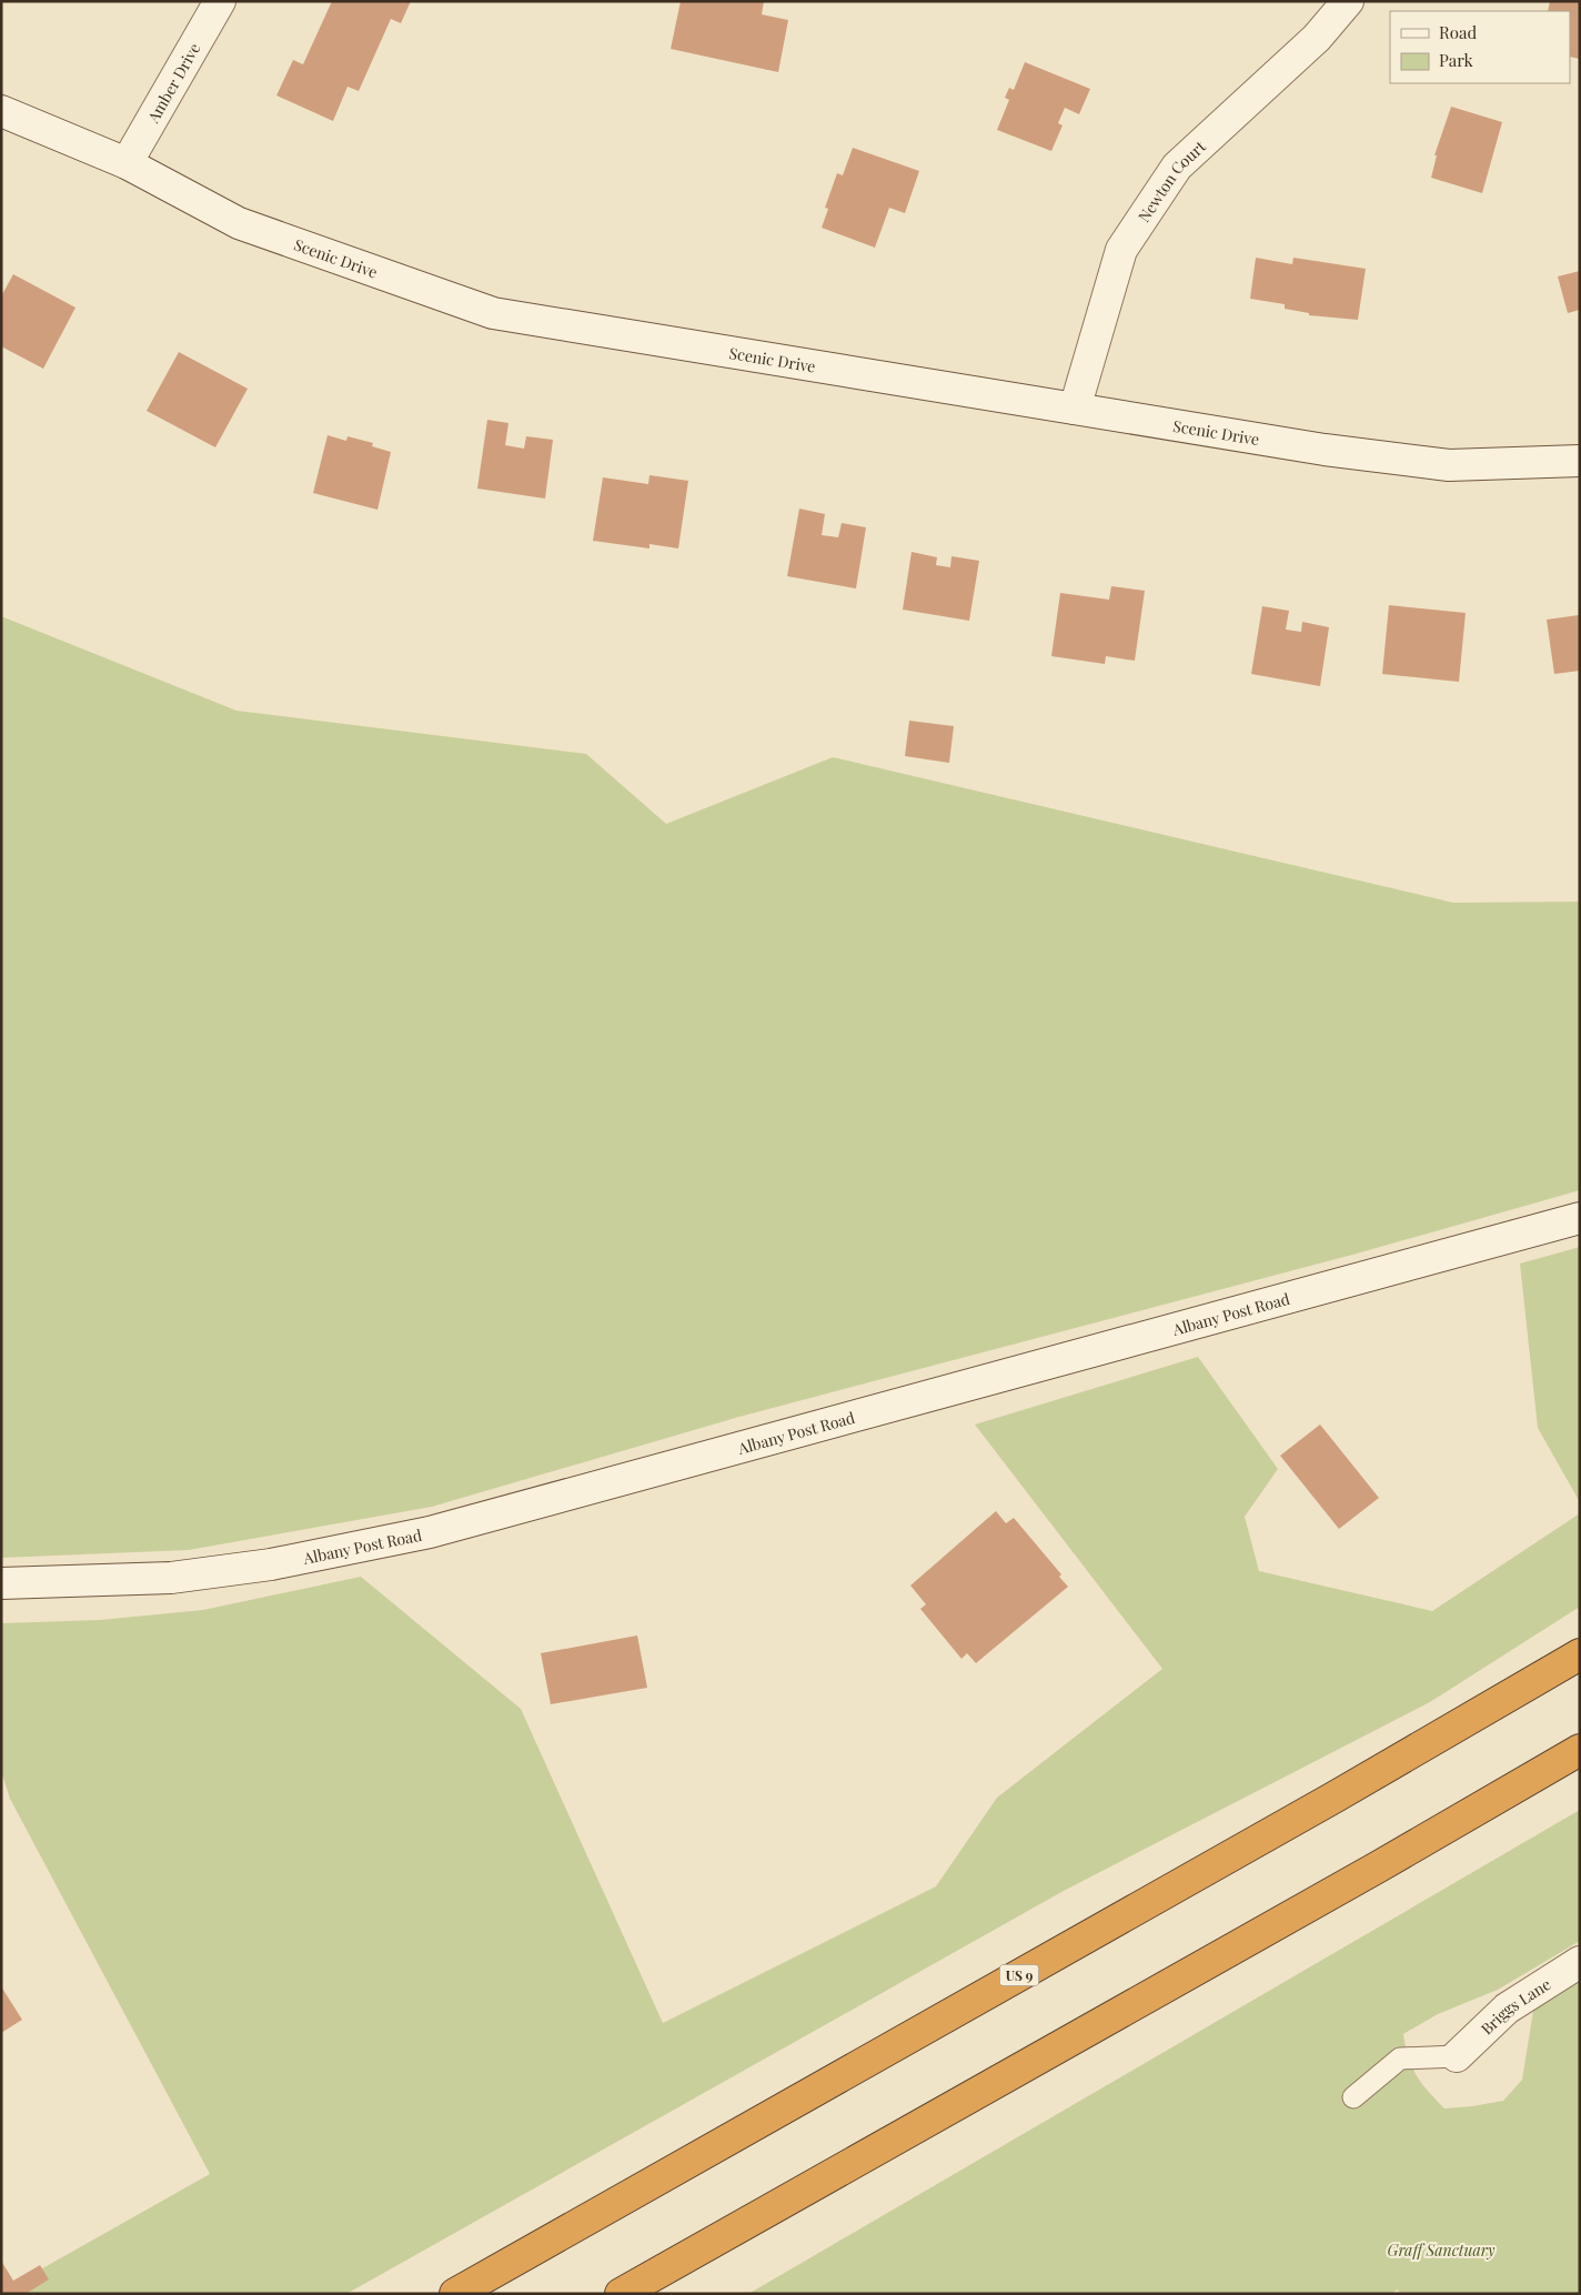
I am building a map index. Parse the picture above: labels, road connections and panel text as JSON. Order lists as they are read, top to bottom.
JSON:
{
  "streets": {
    "highway": ["US 9"],
    "street": [
      "Amber Drive",
      "Newton Court",
      "Scenic Drive",
      "Albany Post Road",
      "Briggs Lane"
    ]
  },
  "crossings": [
    ["Amber Drive", "Scenic Drive"],
    ["Newton Court", "Scenic Drive"]
  ],
  "parks": ["Graff Sanctuary"],
  "legend": ["Road", "Park"]
}
